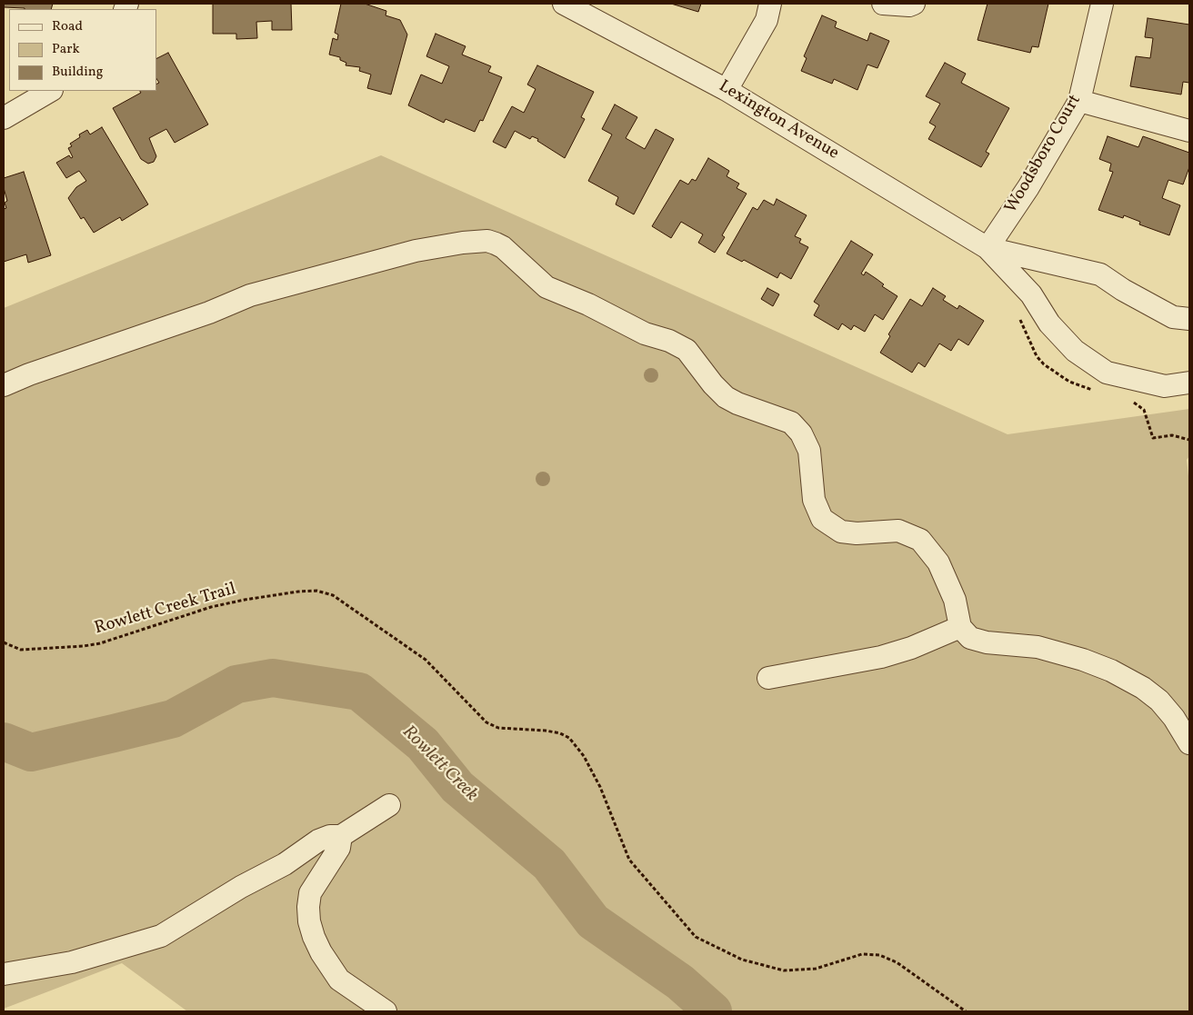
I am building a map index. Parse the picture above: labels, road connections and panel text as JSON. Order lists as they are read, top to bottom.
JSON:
{
  "streets": {
    "street": ["Lexington Avenue", "Woodsboro Court"],
    "path": ["Rowlett Creek Trail"]
  },
  "crossings": [
    ["Lexington Avenue", "Woodsboro Court"]
  ],
  "water": ["Rowlett Creek"],
  "legend": ["Road", "Park", "Building"]
}
